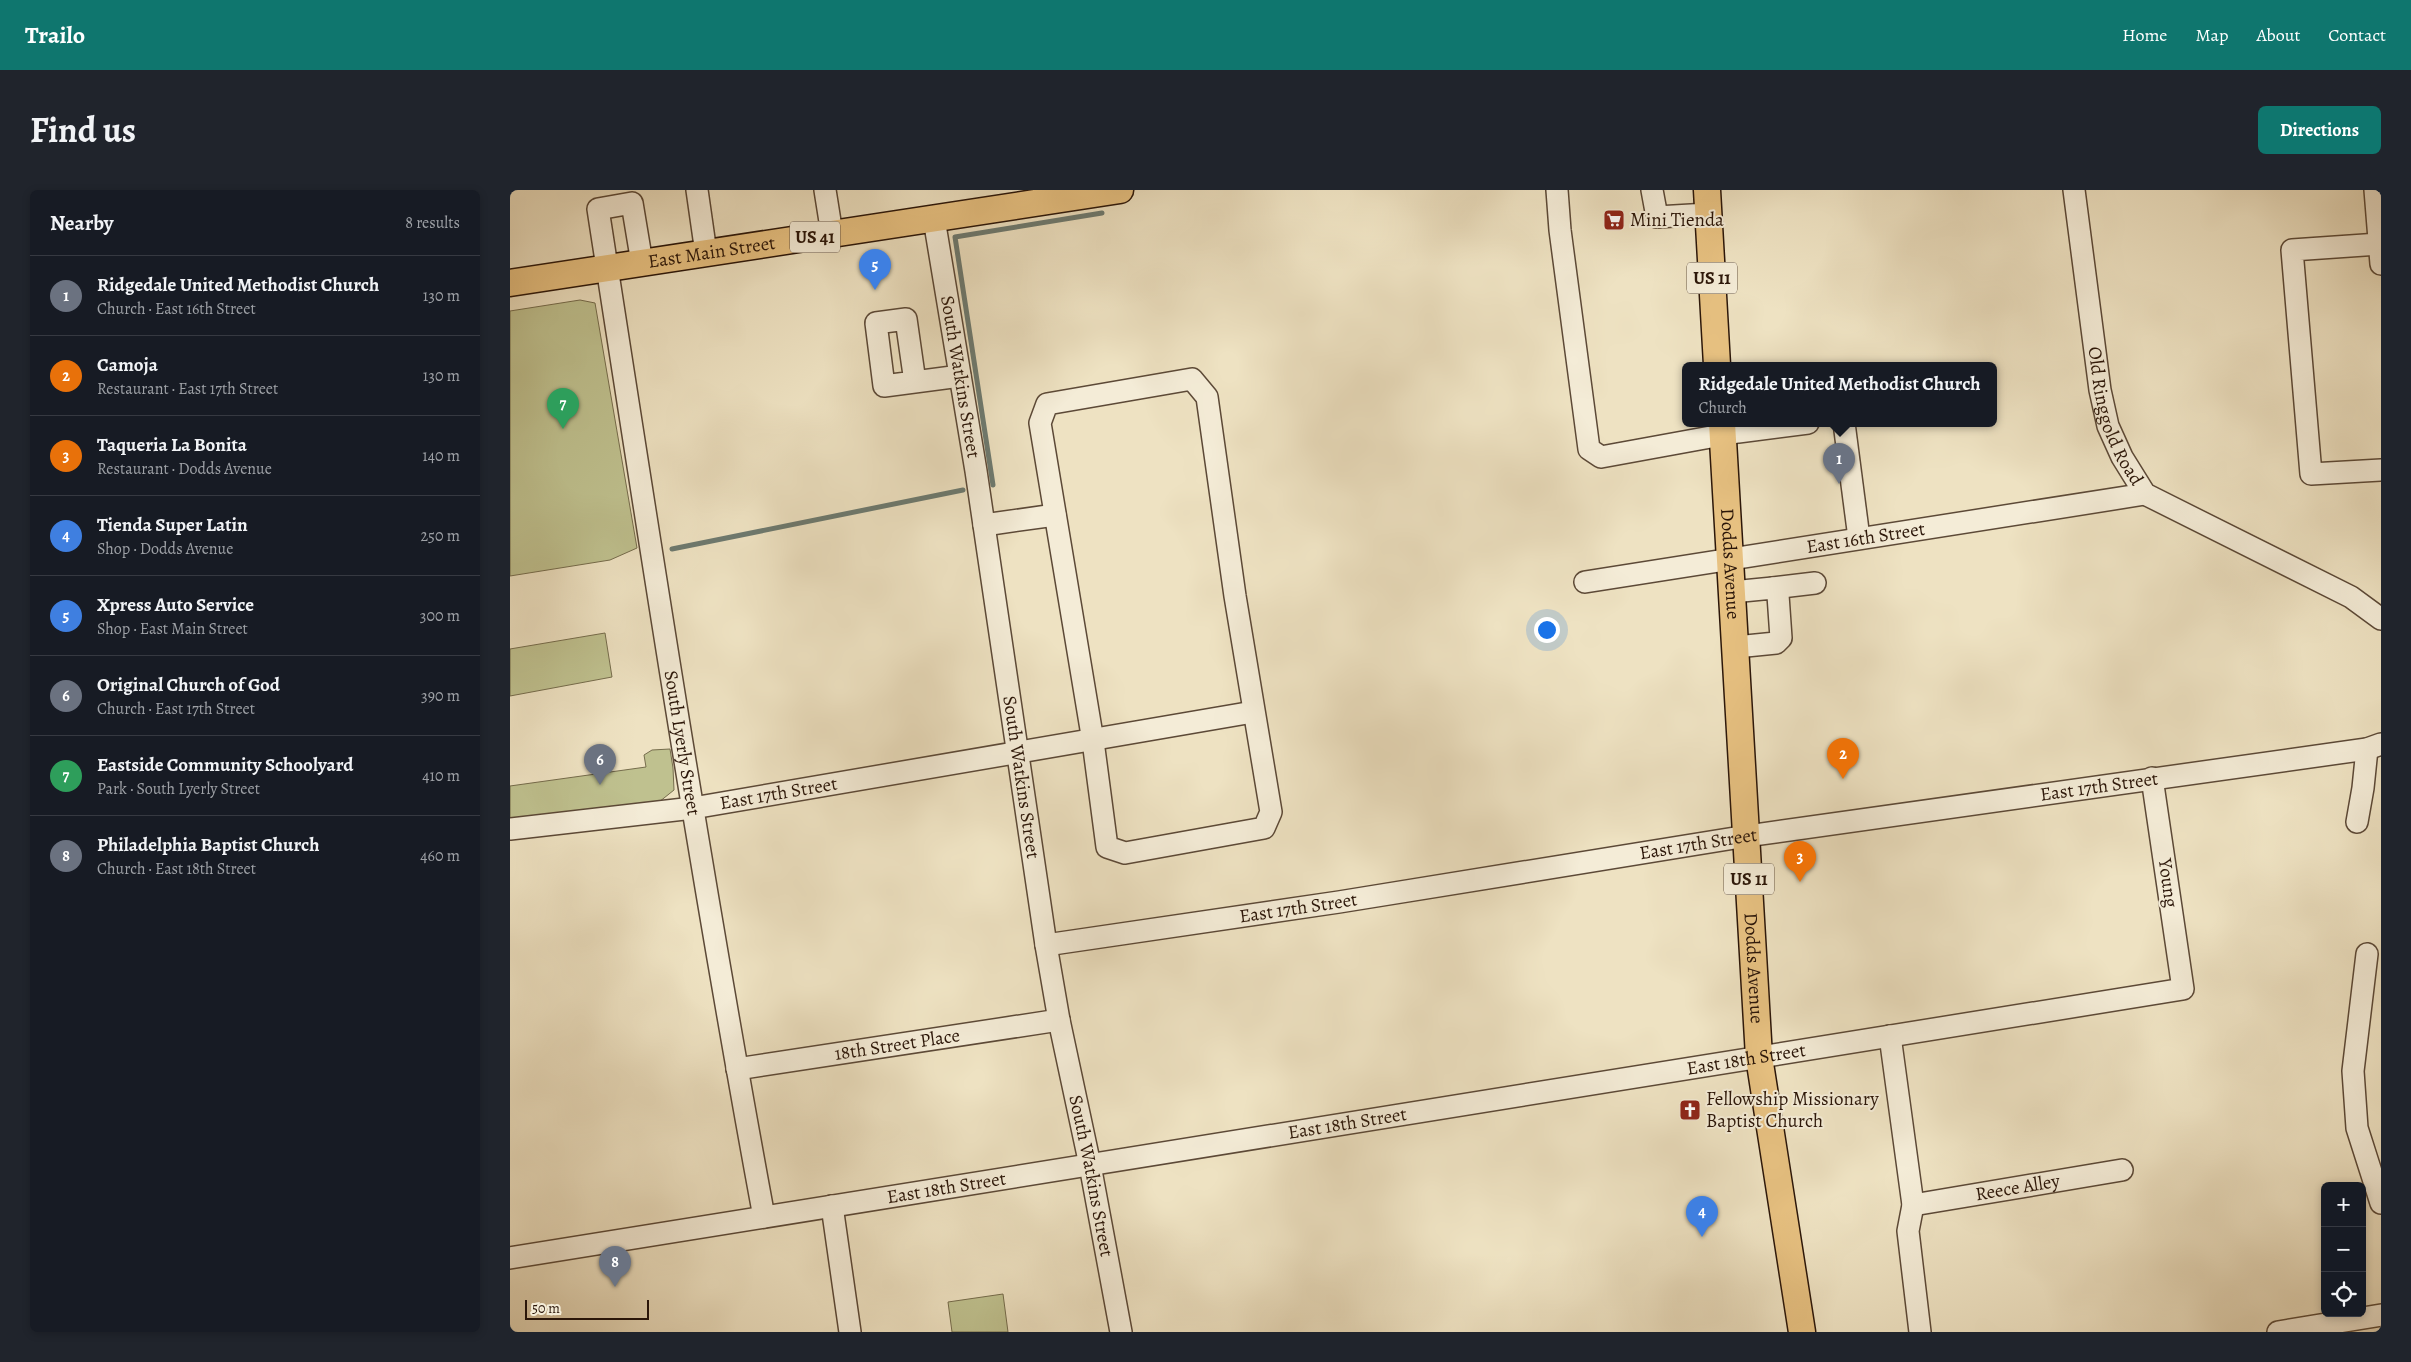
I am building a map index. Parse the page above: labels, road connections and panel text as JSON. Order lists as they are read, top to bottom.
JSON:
{
  "streets": {
    "main road": [
      "US 41",
      "East Main Street",
      "US 11",
      "Dodds Avenue"
    ],
    "street": [
      "South Watkins Street",
      "Old Ringgold Road",
      "East 16th Street",
      "South Lyerly Street",
      "East 17th Street",
      "Young",
      "18th Street Place",
      "East 18th Street",
      "Reece Alley"
    ]
  },
  "crossings": [
    ["East Main Street", "South Watkins Street"],
    ["East Main Street", "South Lyerly Street"],
    ["South Watkins Street", "East 17th Street"],
    ["South Watkins Street", "18th Street Place"],
    ["South Watkins Street", "East 18th Street"],
    ["Old Ringgold Road", "East 16th Street"],
    ["East 16th Street", "Dodds Avenue"],
    ["Dodds Avenue", "East 17th Street"],
    ["Dodds Avenue", "East 18th Street"],
    ["South Lyerly Street", "East 17th Street"],
    ["South Lyerly Street", "18th Street Place"],
    ["South Lyerly Street", "East 18th Street"],
    ["East 17th Street", "Young"],
    ["Young", "East 18th Street"]
  ],
  "places": {
    "supermarket": ["Mini Tienda"],
    "church": ["Fellowship Missionary Baptist Church"]
  },
  "scale_bar": "50 m",
  "page": {
    "header": "Trailo",
    "nav": [
      "Home",
      "Map",
      "About",
      "Contact"
    ],
    "title": "Find us",
    "buttons": "Directions",
    "heading": ["Nearby", "8 results"],
    "pins": [
      "5",
      "7",
      "1",
      "2",
      "6",
      "3",
      "4",
      "8"
    ],
    "list": [
      {
        "mark": "1",
        "name": "Ridgedale United Methodist Church",
        "note": "Church · East 16th Street",
        "value": "130 m"
      },
      {
        "mark": "2",
        "name": "Camoja",
        "note": "Restaurant · East 17th Street",
        "value": "130 m"
      },
      {
        "mark": "3",
        "name": "Taqueria La Bonita",
        "note": "Restaurant · Dodds Avenue",
        "value": "140 m"
      },
      {
        "mark": "4",
        "name": "Tienda Super Latin",
        "note": "Shop · Dodds Avenue",
        "value": "250 m"
      },
      {
        "mark": "5",
        "name": "Xpress Auto Service",
        "note": "Shop · East Main Street",
        "value": "300 m"
      },
      {
        "mark": "6",
        "name": "Original Church of God",
        "note": "Church · East 17th Street",
        "value": "390 m"
      },
      {
        "mark": "7",
        "name": "Eastside Community Schoolyard",
        "note": "Park · South Lyerly Street",
        "value": "410 m"
      },
      {
        "mark": "8",
        "name": "Philadelphia Baptist Church",
        "note": "Church · East 18th Street",
        "value": "460 m"
      }
    ],
    "popup": ["Ridgedale United Methodist Church", "Church"],
    "map_buttons": ["+", "−"],
    "scale": "50 m"
  }
}
